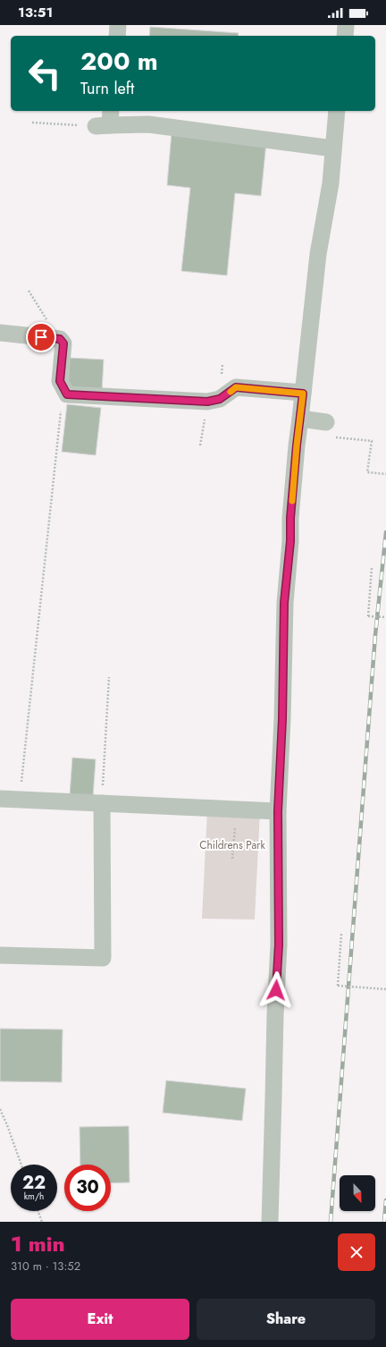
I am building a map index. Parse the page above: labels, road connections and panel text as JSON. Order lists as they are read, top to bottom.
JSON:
{
  "parks": ["Childrens Park"],
  "north": "bottom",
  "page": {
    "status": "13:51",
    "turn": ["200 m", "Turn left"],
    "speed": "22 km/h",
    "limit": "30",
    "heading": ["1 min", "310 m · 13:52"],
    "buttons": ["Exit", "Share"]
  }
}
